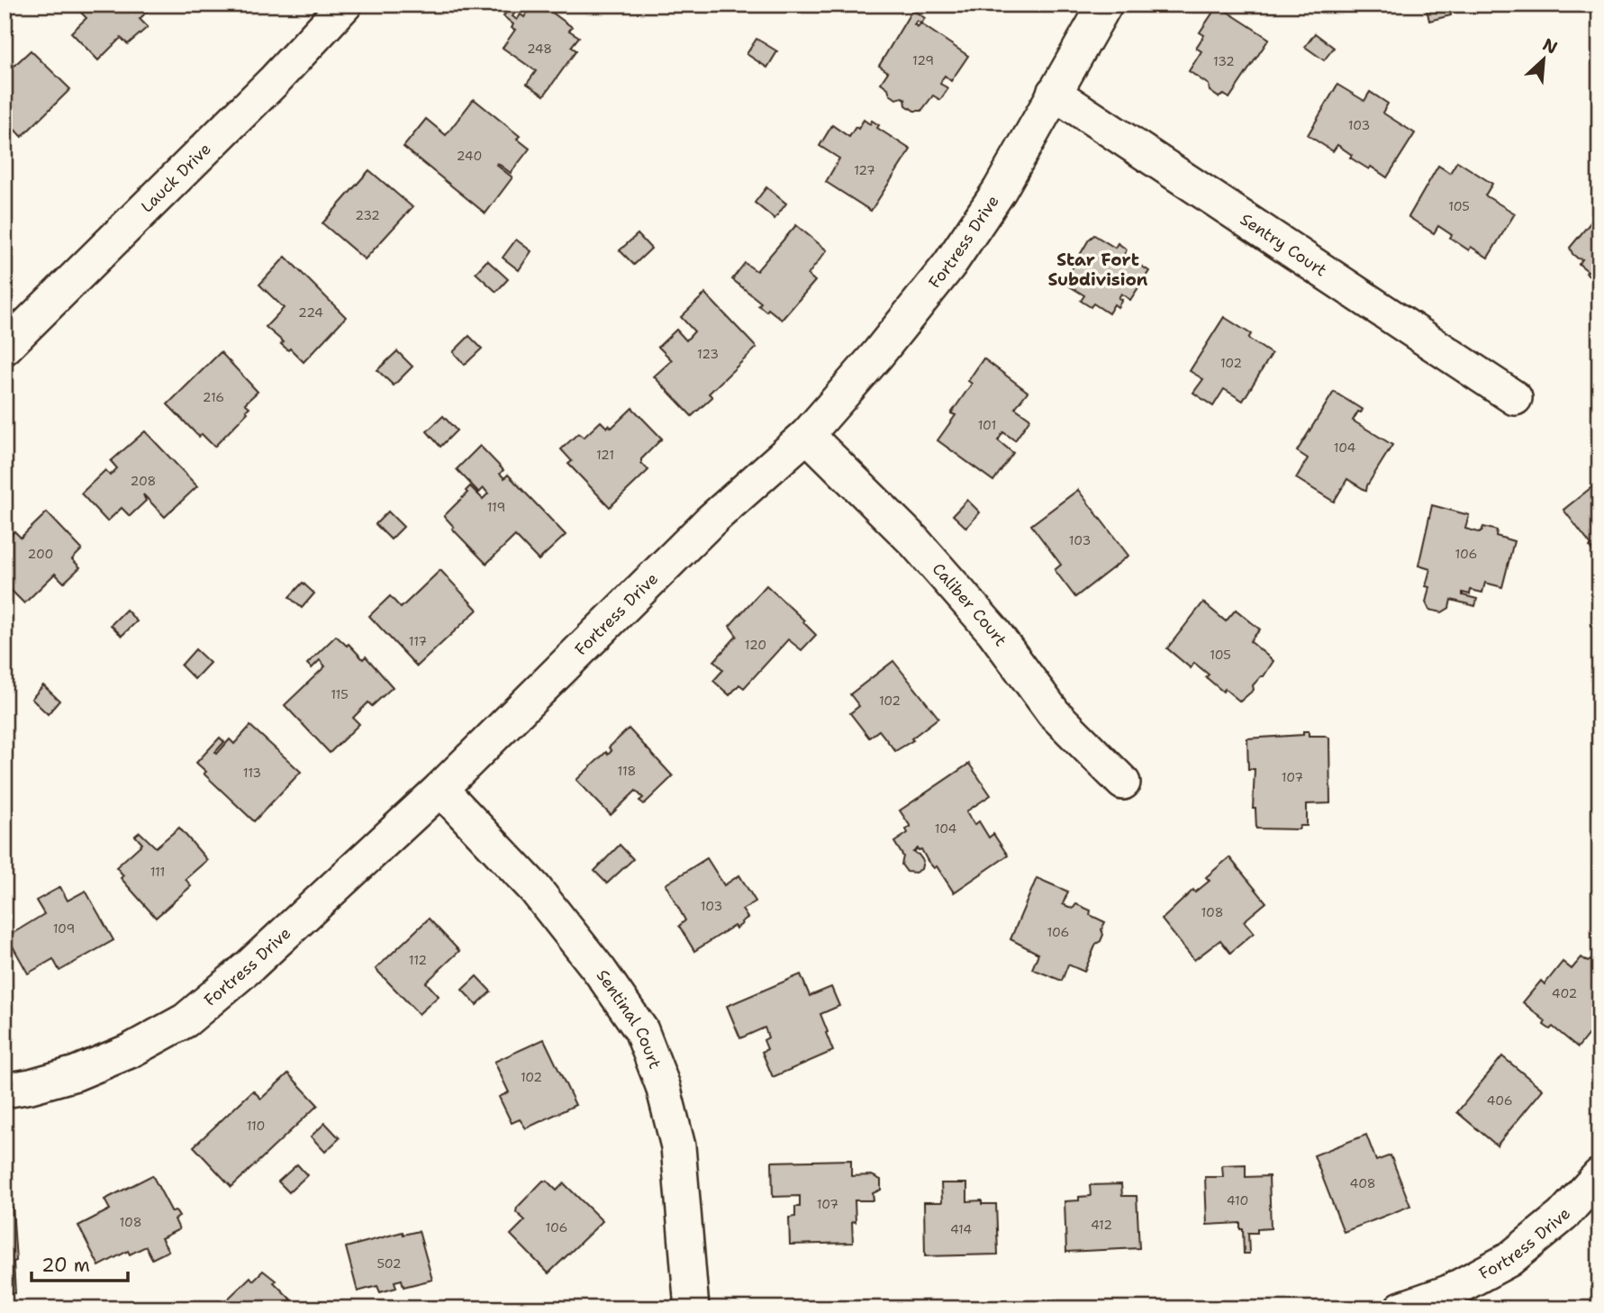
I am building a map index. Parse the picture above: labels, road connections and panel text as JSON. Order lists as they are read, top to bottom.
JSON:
{
  "streets": {
    "street": [
      "Lauck Drive",
      "Fortress Drive",
      "Sentry Court",
      "Caliber Court",
      "Sentinal Court"
    ]
  },
  "crossings": [
    ["Fortress Drive", "Sentry Court"],
    ["Fortress Drive", "Caliber Court"],
    ["Fortress Drive", "Sentinal Court"]
  ],
  "districts": ["Star Fort Subdivision"],
  "house_numbers": [
    "248",
    "129",
    "132",
    "103",
    "240",
    "127",
    "105",
    "232",
    "224",
    "123",
    "102",
    "216",
    "101",
    "104",
    "121",
    "208",
    "119",
    "103",
    "200",
    "106",
    "117",
    "120",
    "105",
    "115",
    "102",
    "118",
    "113",
    "107",
    "104",
    "111",
    "103",
    "108",
    "109",
    "106",
    "112",
    "402",
    "102",
    "406",
    "110",
    "408",
    "410",
    "107",
    "108",
    "412",
    "106",
    "414",
    "502"
  ],
  "scale_bar": "20 m",
  "north": "top right"
}
